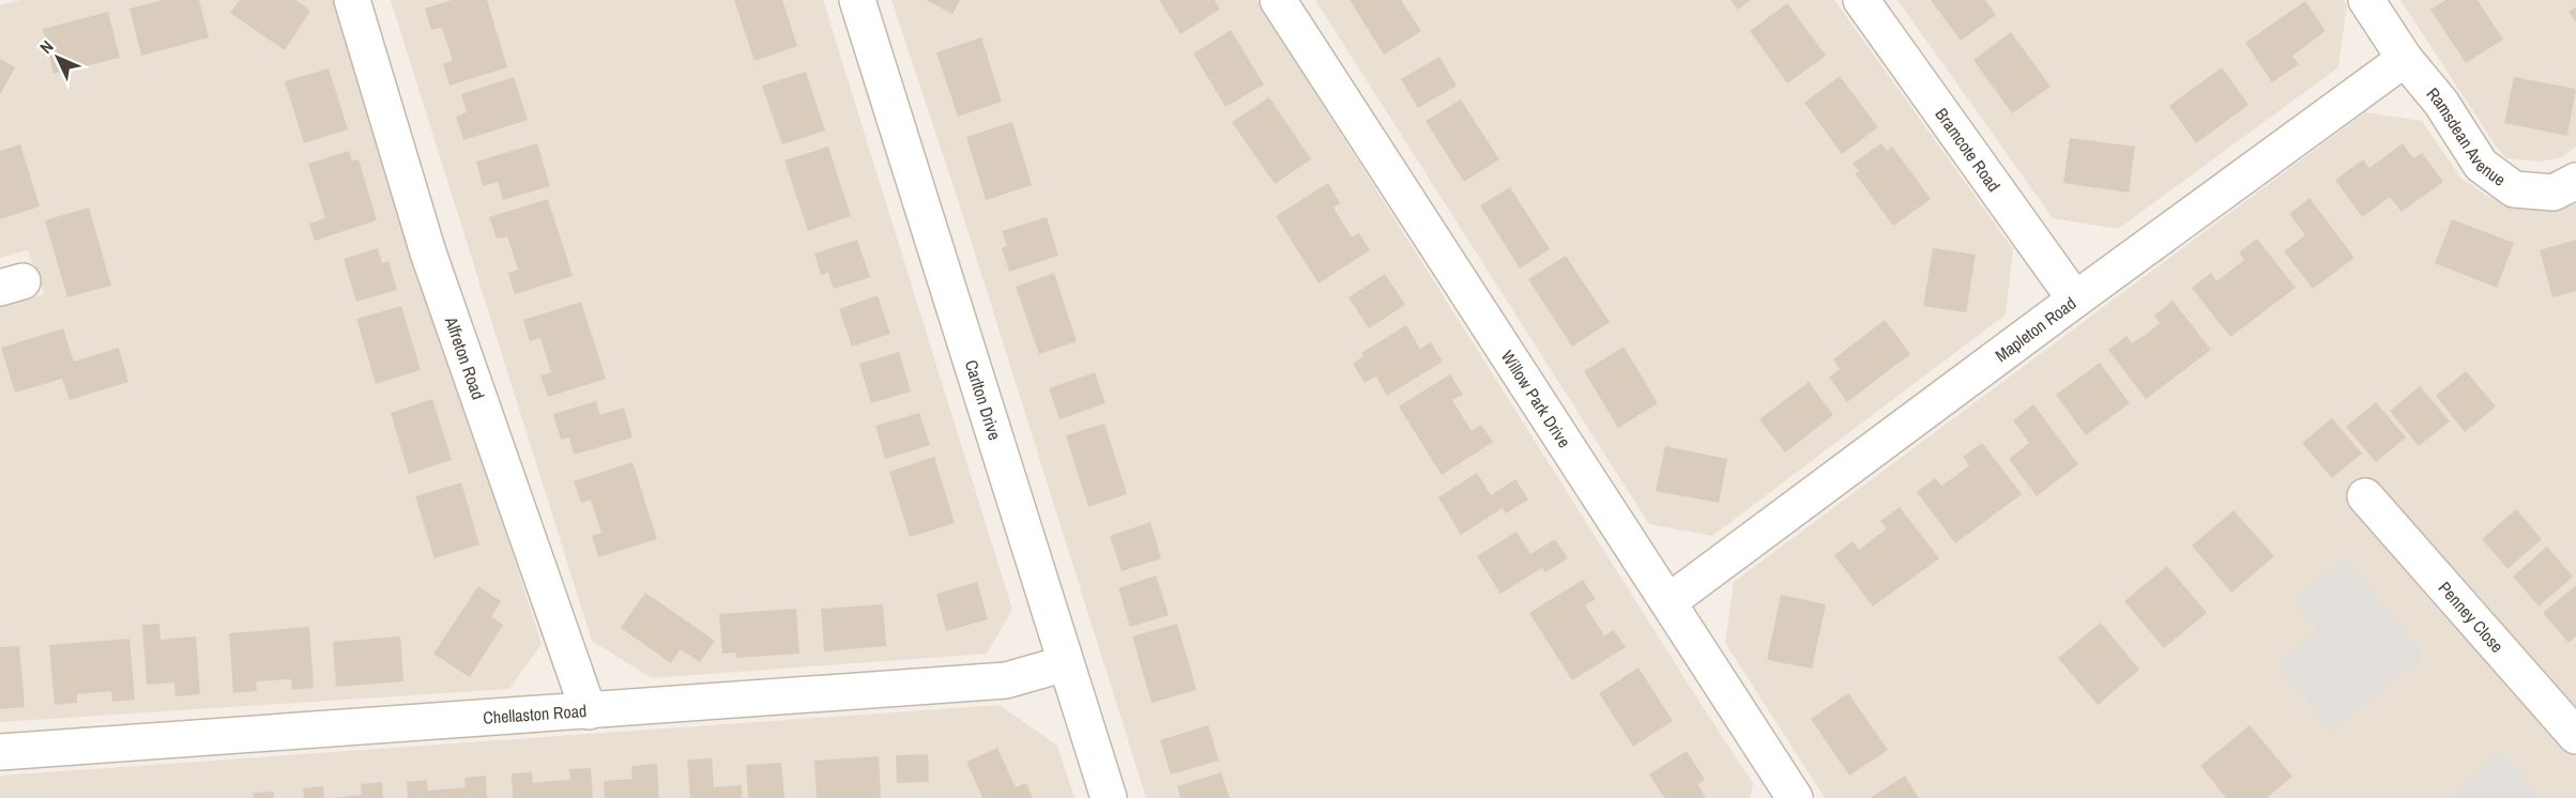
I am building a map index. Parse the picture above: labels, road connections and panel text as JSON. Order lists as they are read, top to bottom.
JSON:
{
  "streets": {
    "street": [
      "Ramsdean Avenue",
      "Bramcote Road",
      "Mapleton Road",
      "Alfreton Road",
      "Willow Park Drive",
      "Carlton Drive",
      "Penney Close",
      "Chellaston Road"
    ]
  },
  "crossings": [
    ["Ramsdean Avenue", "Mapleton Road"],
    ["Bramcote Road", "Mapleton Road"],
    ["Mapleton Road", "Willow Park Drive"],
    ["Alfreton Road", "Chellaston Road"],
    ["Carlton Drive", "Chellaston Road"]
  ],
  "north": "top left"
}
